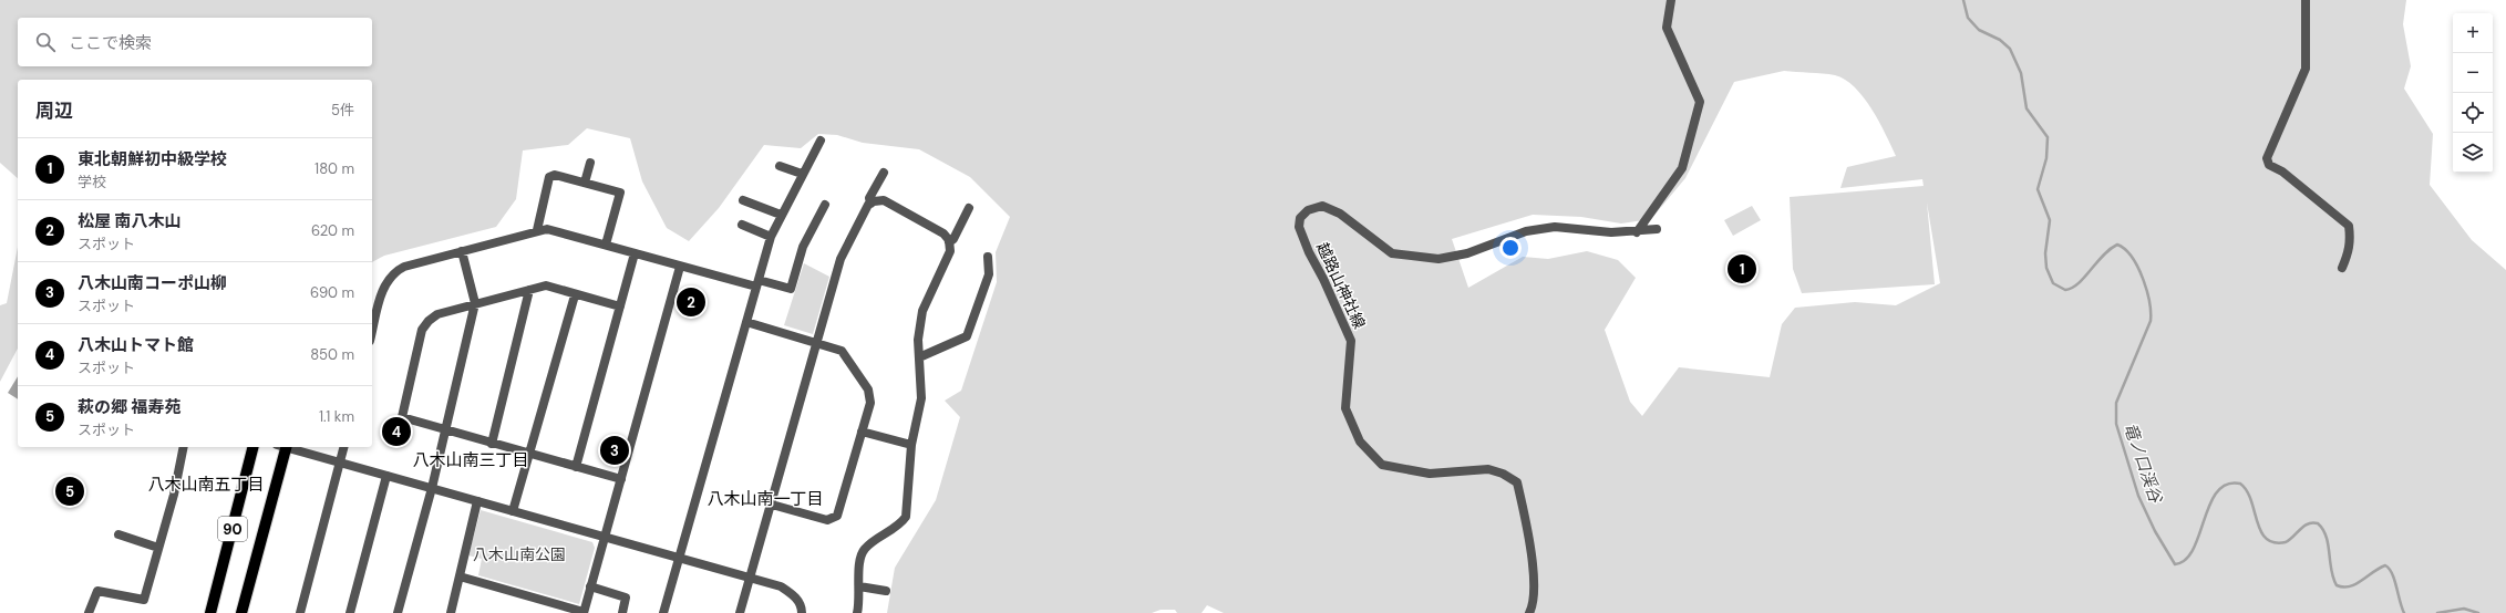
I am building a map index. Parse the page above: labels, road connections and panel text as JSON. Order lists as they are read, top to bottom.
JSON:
{
  "streets": {
    "main road": ["90"],
    "street": ["越路山神社線"]
  },
  "districts": ["八木山南三丁目", "八木山南五丁目", "八木山南一丁目"],
  "water": ["竜ノ口渓谷"],
  "parks": ["八木山南公園"],
  "page": {
    "map_buttons": ["+", "−"],
    "search": "ここで検索",
    "heading": ["周辺", "5件"],
    "list": [
      {
        "mark": "1",
        "name": "東北朝鮮初中級学校",
        "note": "学校",
        "value": "180 m"
      },
      {
        "mark": "2",
        "name": "松屋 南八木山",
        "note": "スポット",
        "value": "620 m"
      },
      {
        "mark": "3",
        "name": "八木山南コーポ山柳",
        "note": "スポット",
        "value": "690 m"
      },
      {
        "mark": "4",
        "name": "八木山トマト館",
        "note": "スポット",
        "value": "850 m"
      },
      {
        "mark": "5",
        "name": "萩の郷 福寿苑",
        "note": "スポット",
        "value": "1.1 km"
      }
    ],
    "pins": [
      "1",
      "2",
      "4",
      "3",
      "5"
    ]
  }
}
